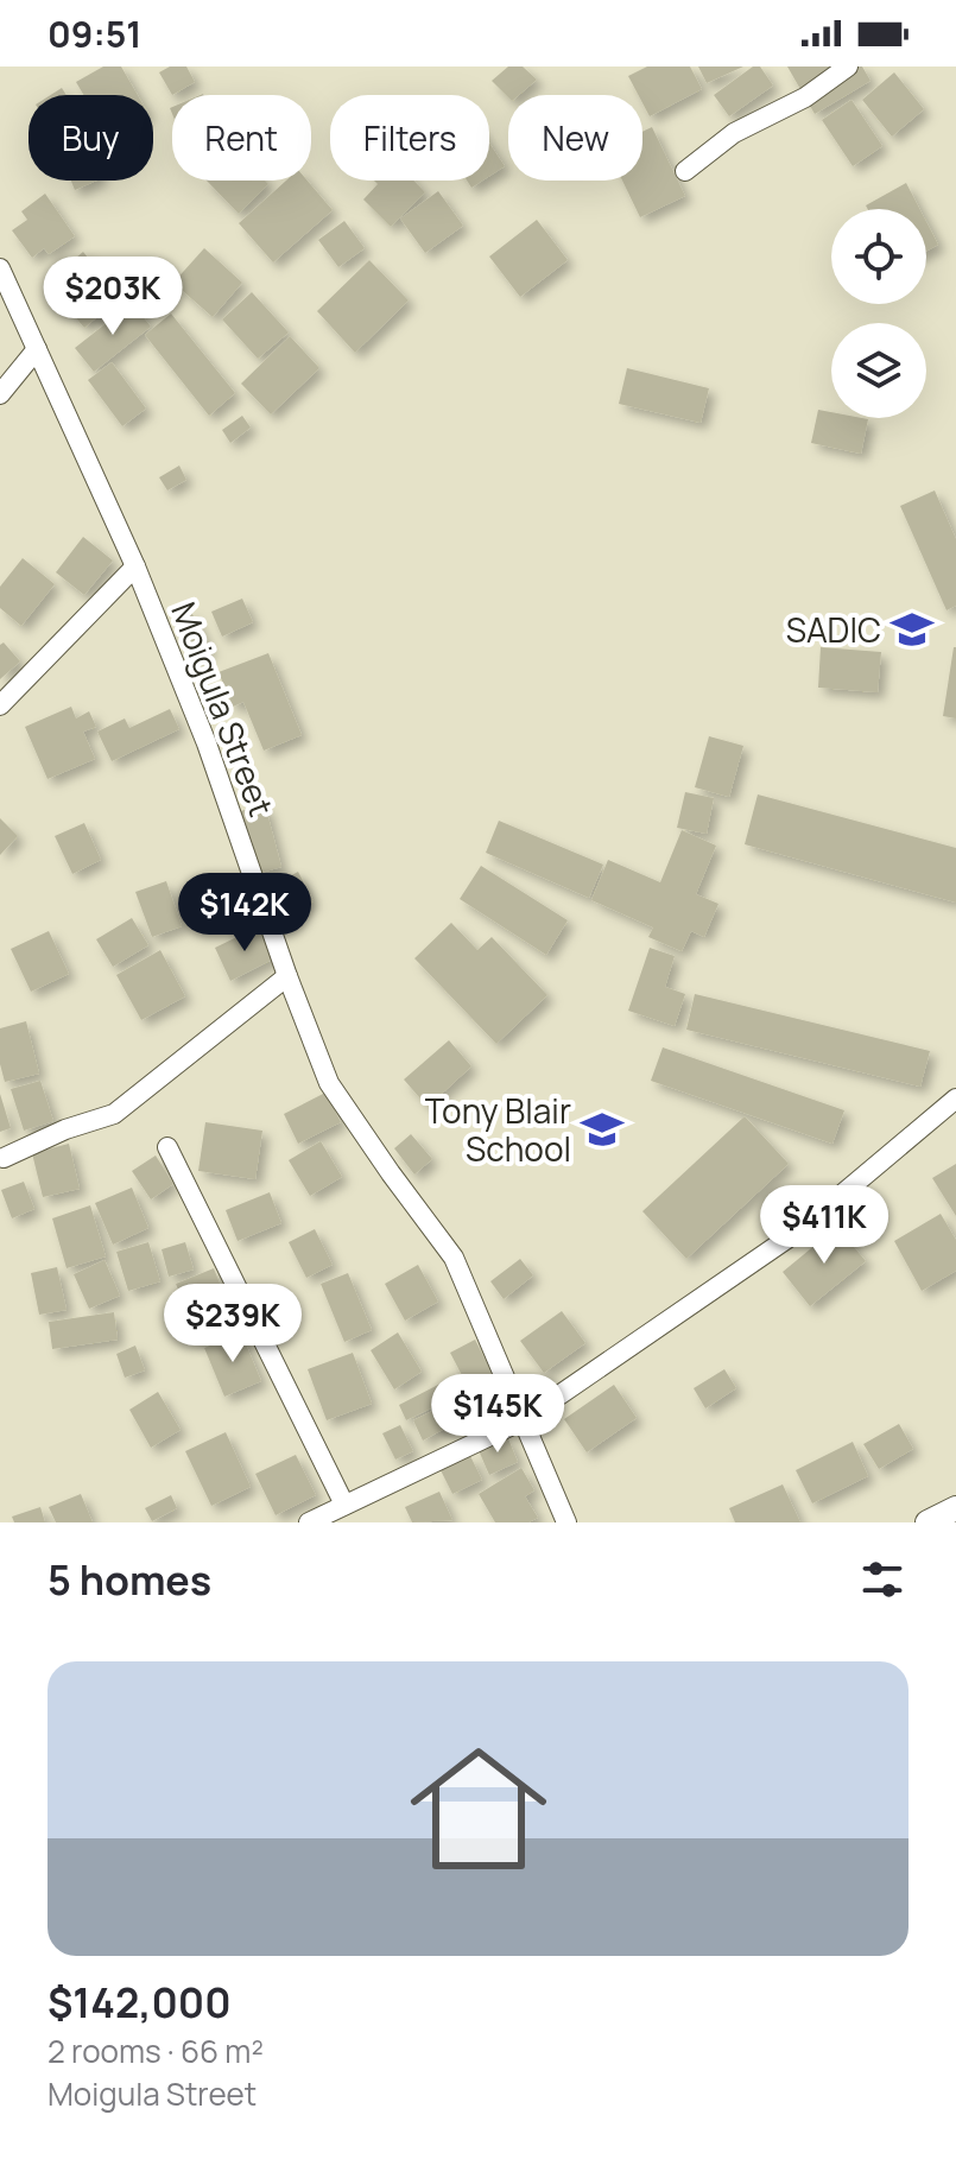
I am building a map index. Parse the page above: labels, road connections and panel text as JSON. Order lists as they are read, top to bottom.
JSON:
{
  "streets": {
    "street": ["Moigula Street"]
  },
  "places": {
    "school or university": ["SADIC", "Tony Blair School"]
  },
  "page": {
    "status": "09:51",
    "chip": [
      "Buy",
      "Rent",
      "Filters",
      "New"
    ],
    "price": [
      "$203K",
      "$142K",
      "$411K",
      "$239K",
      "$145K"
    ],
    "heading": "5 homes",
    "list": [
      {
        "name": "$142,000",
        "note": "2 rooms · 66 m² · Moigula Street"
      }
    ]
  }
}
